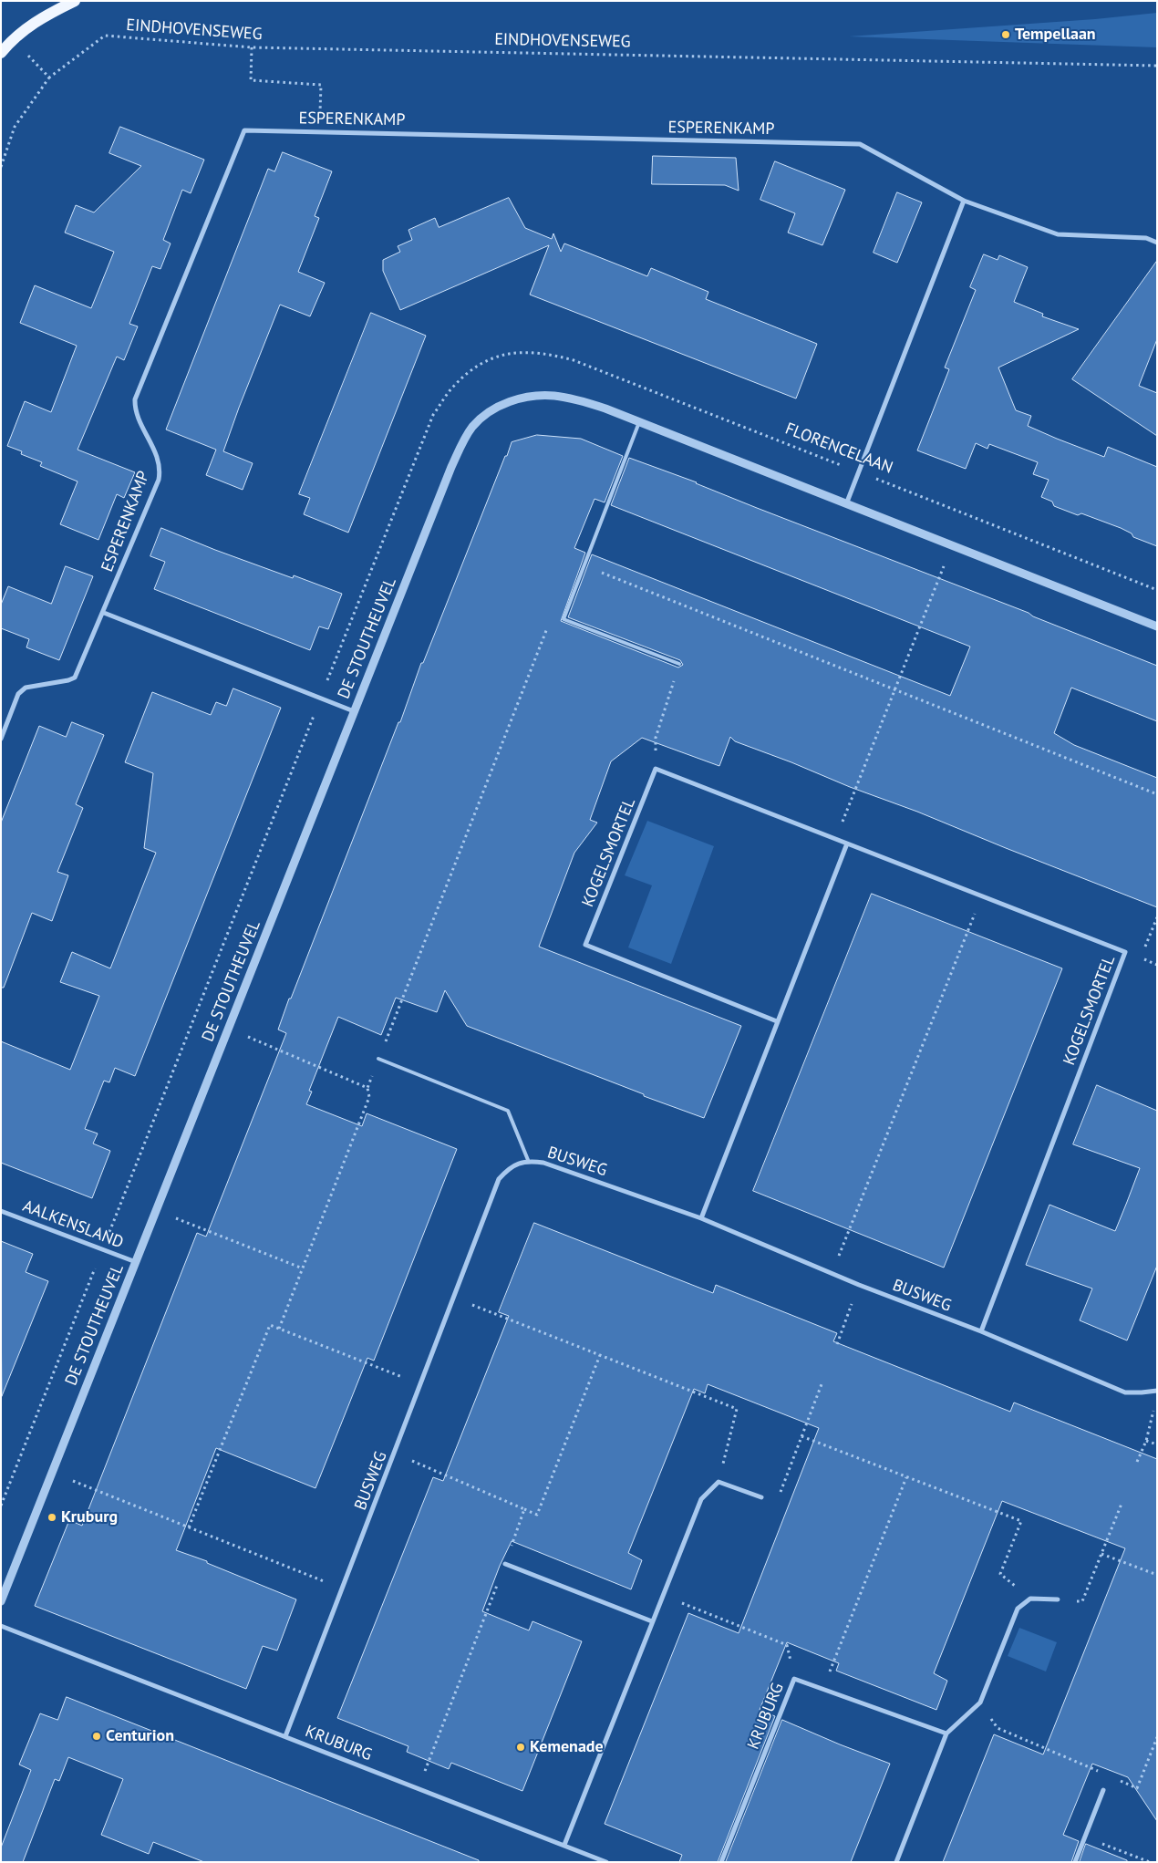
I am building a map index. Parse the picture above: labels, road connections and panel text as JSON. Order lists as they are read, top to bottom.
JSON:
{
  "streets": {
    "street": [
      "ESPERENKAMP",
      "DE STOUTHEUVEL",
      "KOGELSMORTEL",
      "BUSWEG",
      "AALKENSLAND",
      "KRUBURG"
    ],
    "path": ["EINDHOVENSEWEG", "FLORENCELAAN"]
  },
  "crossings": [
    ["FLORENCELAAN", "DE STOUTHEUVEL"],
    ["DE STOUTHEUVEL", "AALKENSLAND"],
    ["KOGELSMORTEL", "BUSWEG"],
    ["BUSWEG", "KRUBURG"]
  ],
  "places": [
    "Tempellaan",
    "Kruburg",
    "Centurion",
    "Kemenade"
  ]
}
